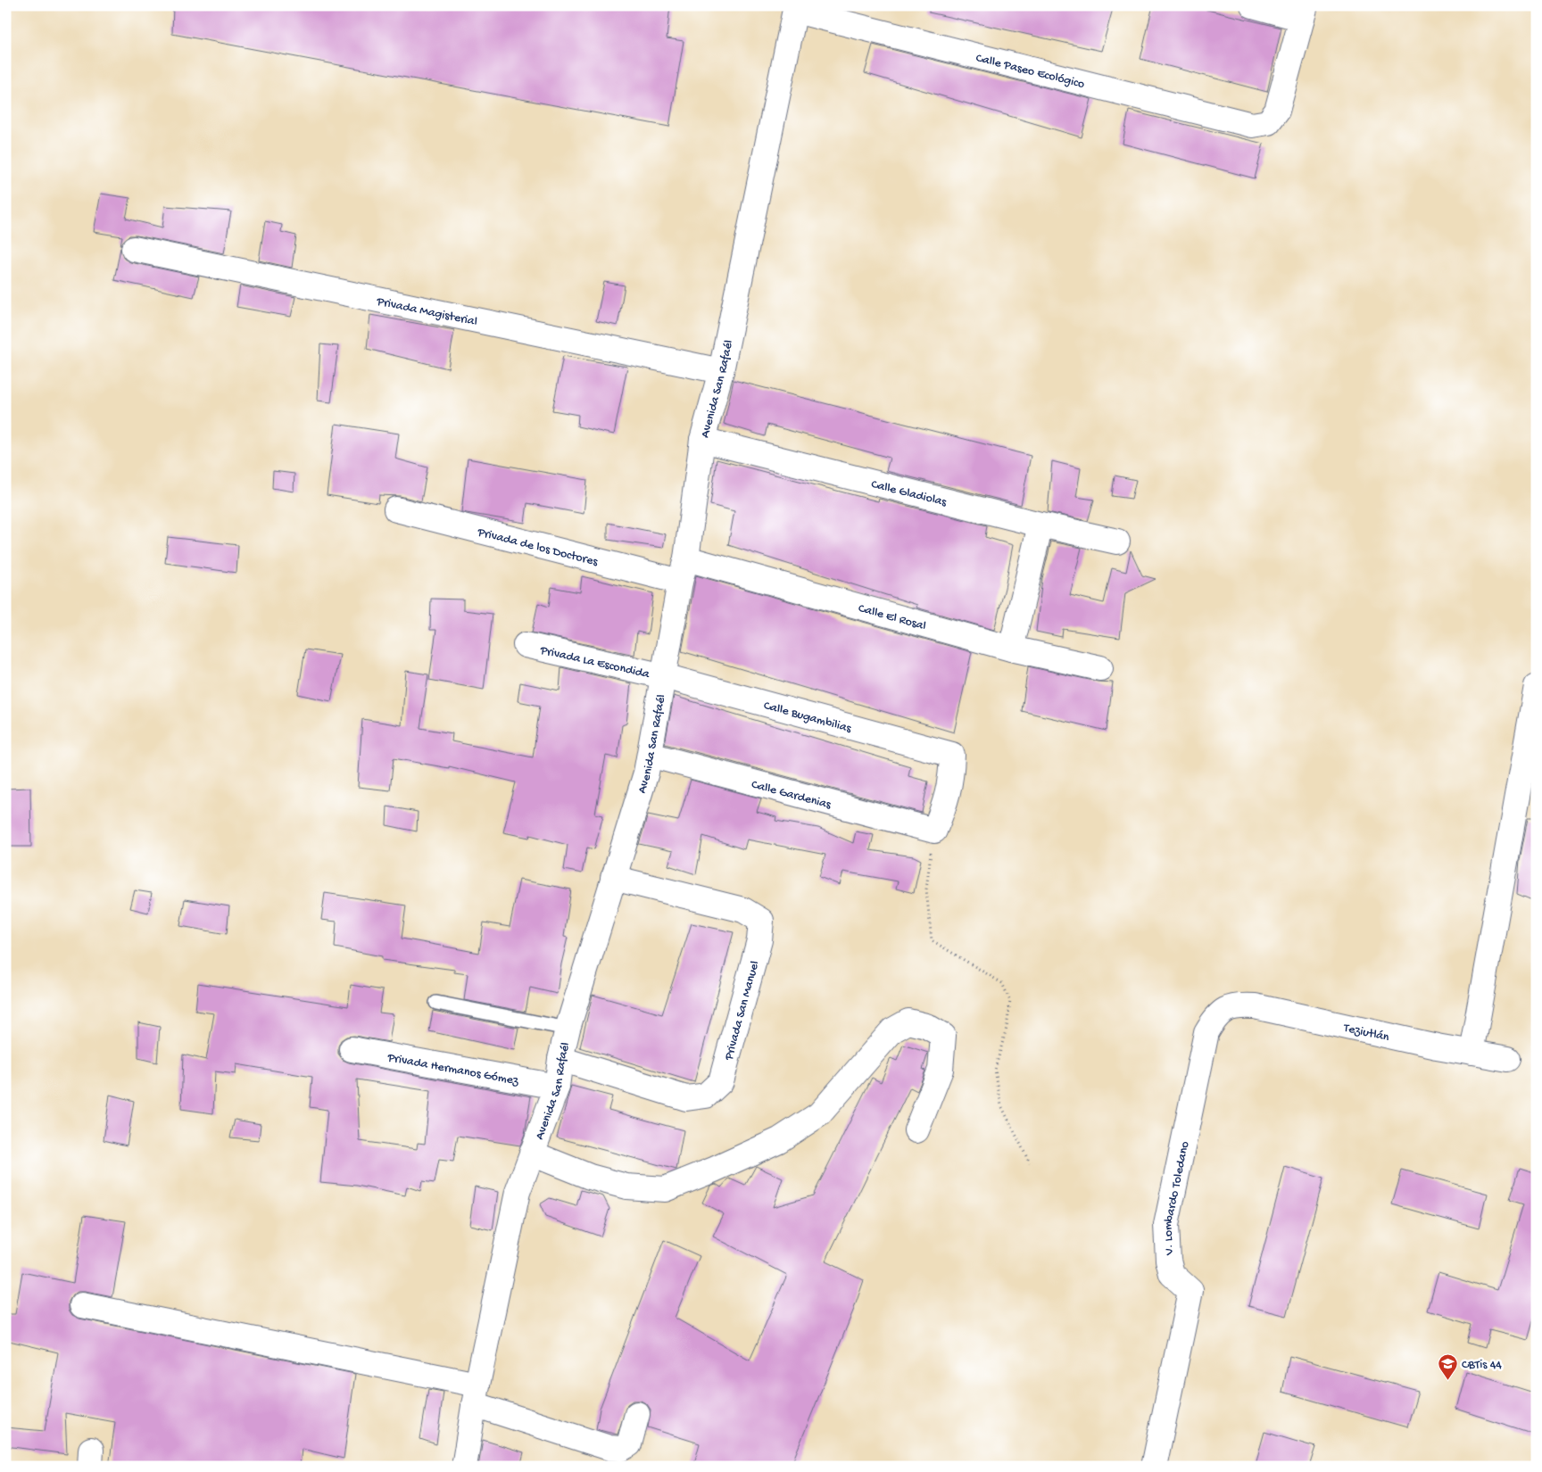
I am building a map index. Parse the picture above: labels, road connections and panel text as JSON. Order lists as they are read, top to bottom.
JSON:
{
  "streets": {
    "street": [
      "Calle Paseo Ecológico",
      "Privada Magisterial",
      "Avenida San Rafaél",
      "Calle Gladiolas",
      "Privada de los Doctores",
      "Calle El Rosal",
      "Privada La Escondida",
      "Calle Bugambilias",
      "Calle Gardenias",
      "Privada San Manuel",
      "Teziutlán",
      "Privada Hermanos Gómez",
      "V. Lombardo Toledano"
    ]
  },
  "crossings": [
    ["Calle Paseo Ecológico", "Avenida San Rafaél"],
    ["Privada Magisterial", "Avenida San Rafaél"],
    ["Avenida San Rafaél", "Calle Gladiolas"],
    ["Avenida San Rafaél", "Privada de los Doctores"],
    ["Avenida San Rafaél", "Calle El Rosal"],
    ["Avenida San Rafaél", "Privada La Escondida"],
    ["Avenida San Rafaél", "Calle Bugambilias"],
    ["Avenida San Rafaél", "Calle Gardenias"],
    ["Avenida San Rafaél", "Privada San Manuel"],
    ["Avenida San Rafaél", "Privada Hermanos Gómez"],
    ["Privada La Escondida", "Calle Bugambilias"],
    ["Calle Bugambilias", "Calle Gardenias"],
    ["Teziutlán", "V. Lombardo Toledano"]
  ],
  "places": {
    "school or university": ["CBTis 44"]
  }
}
